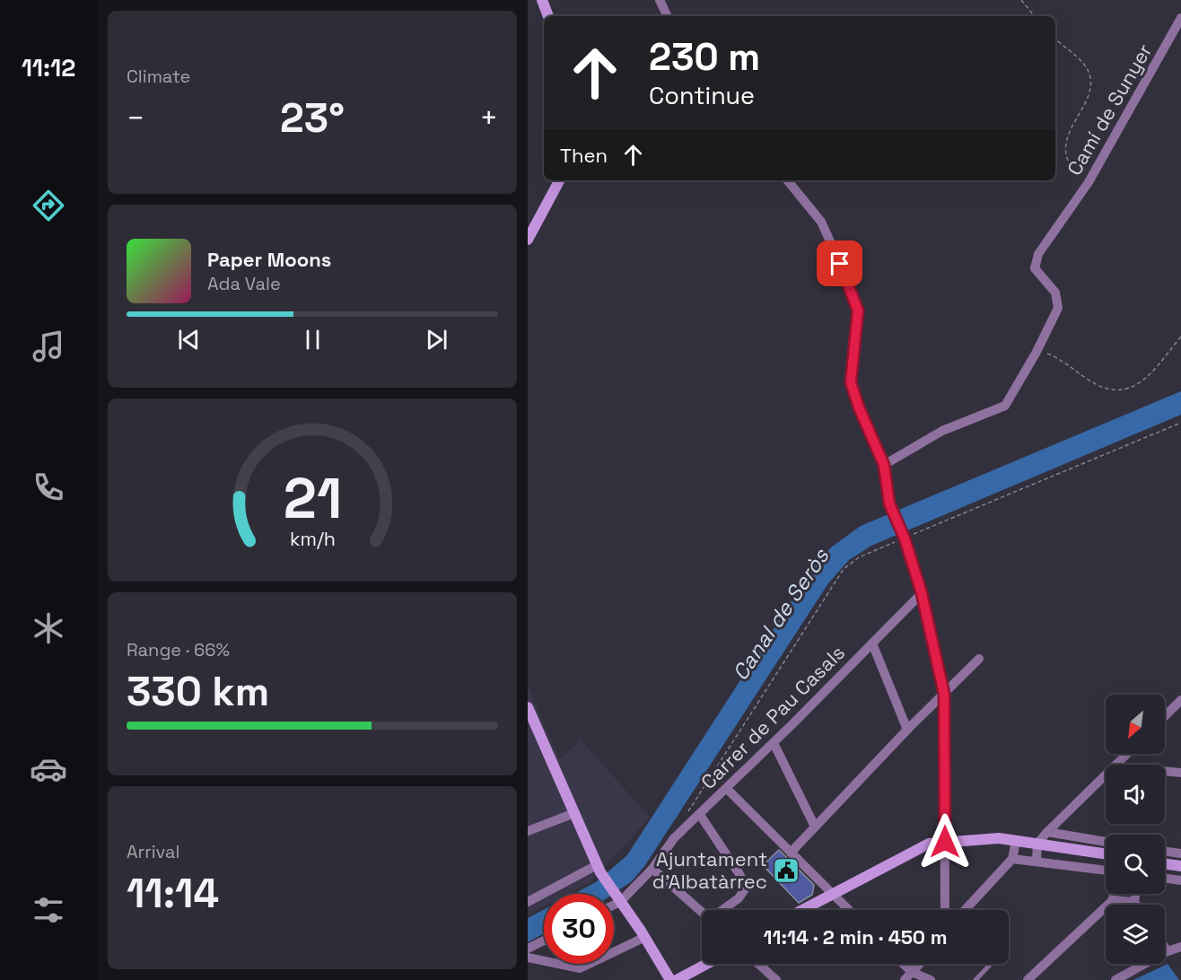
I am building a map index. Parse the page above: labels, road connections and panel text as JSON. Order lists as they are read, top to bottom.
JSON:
{
  "streets": {
    "street": ["Camí de Sunyer", "Carrer de Pau Casals"]
  },
  "water": ["Canal de Seròs"],
  "places": {
    "public building": ["Ajuntament d'Albatàrrec"]
  },
  "north": "bottom left",
  "page": {
    "tabs": "11:12",
    "tile": [
      "Climate",
      ["Range · 66%", "330 km"],
      ["Arrival", "11:14"]
    ],
    "turn": ["230 m", "Continue"],
    "heat": ["−", "23°", "+"],
    "then": "Then",
    "song": ["Paper Moons", "Ada Vale"],
    "limit": "30",
    "trip": "11:14 · 2 min · 450 m",
    "gauge": ["21", "km/h"]
  }
}
